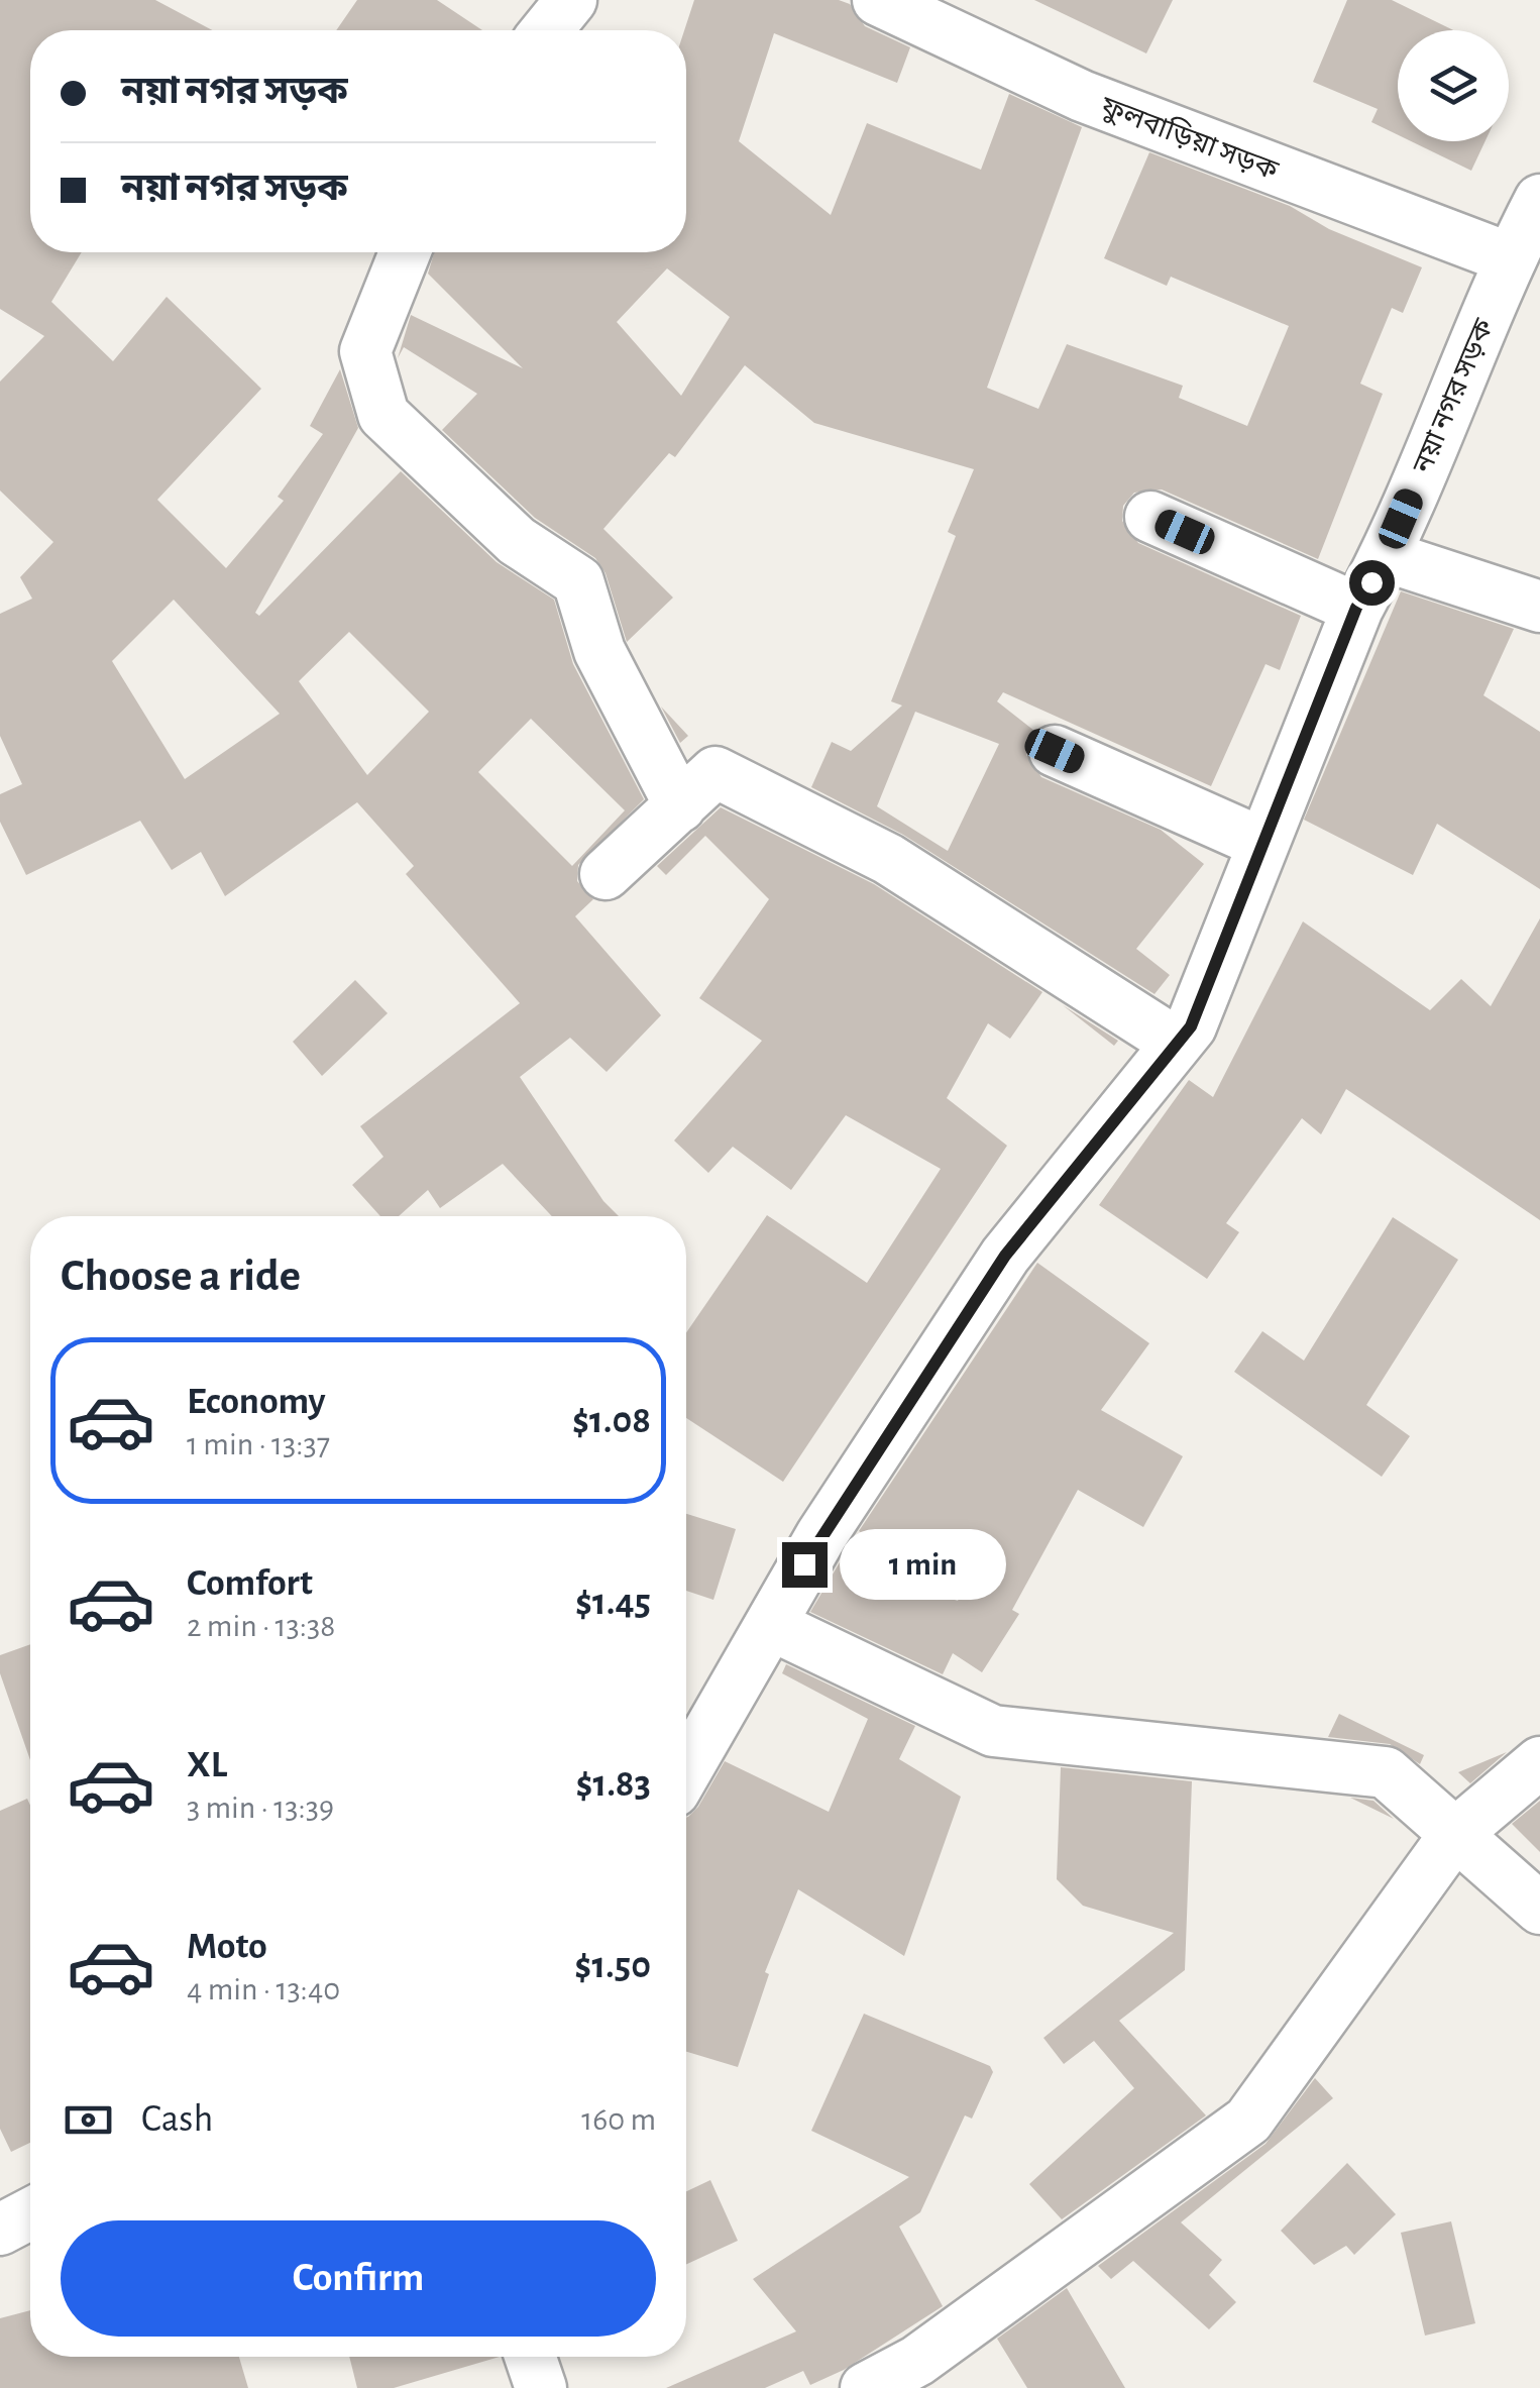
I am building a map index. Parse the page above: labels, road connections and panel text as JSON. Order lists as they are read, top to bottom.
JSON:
{
  "streets": {
    "street": ["ফুলবাড়িয়া সড়ক", "নয়া নগর সড়ক"]
  },
  "crossings": [
    ["ফুলবাড়িয়া সড়ক", "নয়া নগর সড়ক"]
  ],
  "page": {
    "banner": ["নয়া নগর সড়ক", "নয়া নগর সড়ক"],
    "heading": "Choose a ride",
    "list": [
      {
        "name": "Economy",
        "note": "1 min · 13:37",
        "value": "$1.08"
      },
      {
        "name": "Comfort",
        "note": "2 min · 13:38",
        "value": "$1.45"
      },
      {
        "name": "XL",
        "note": "3 min · 13:39",
        "value": "$1.83"
      },
      {
        "name": "Moto",
        "note": "4 min · 13:40",
        "value": "$1.50"
      }
    ],
    "bubble": "1 min",
    "pay": ["Cash", "160 m"],
    "buttons": "Confirm"
  }
}
